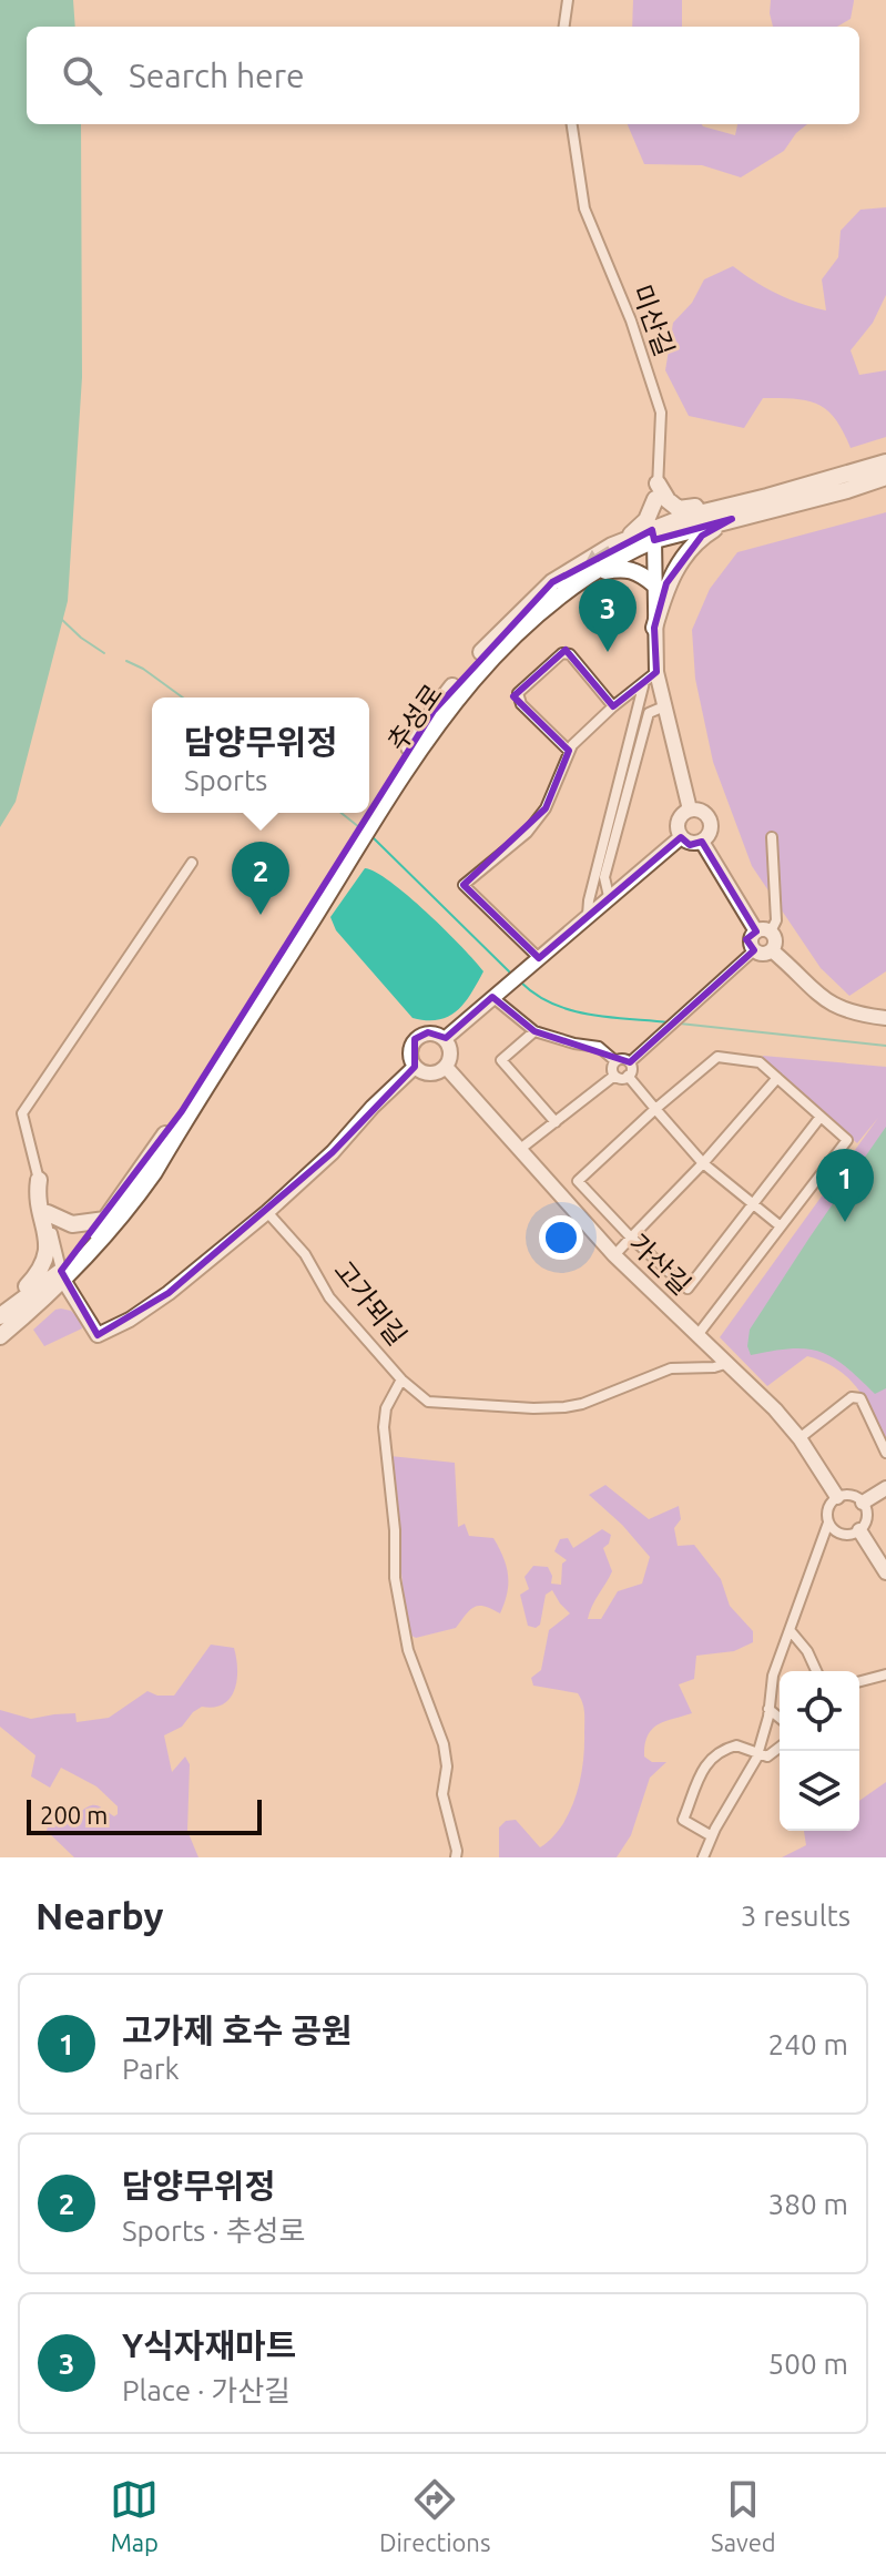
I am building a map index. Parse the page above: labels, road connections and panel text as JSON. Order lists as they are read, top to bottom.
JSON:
{
  "streets": {
    "main road": ["추성로"],
    "street": ["미산길", "가산길", "고가뫼길"]
  },
  "crossings": [
    ["미산길", "추성로"]
  ],
  "scale_bar": "200 m",
  "page": {
    "search": "Search here",
    "pins": ["3", "2", "1"],
    "popup": ["담양무위정", "Sports"],
    "scale": "200 m",
    "heading": ["Nearby", "3 results"],
    "list": [
      {
        "mark": "1",
        "name": "고가제 호수 공원",
        "note": "Park",
        "value": "240 m"
      },
      {
        "mark": "2",
        "name": "담양무위정",
        "note": "Sports · 추성로",
        "value": "380 m"
      },
      {
        "mark": "3",
        "name": "Y식자재마트",
        "note": "Place · 가산길",
        "value": "500 m"
      }
    ],
    "nav": ["Map", "Directions", "Saved"]
  }
}
